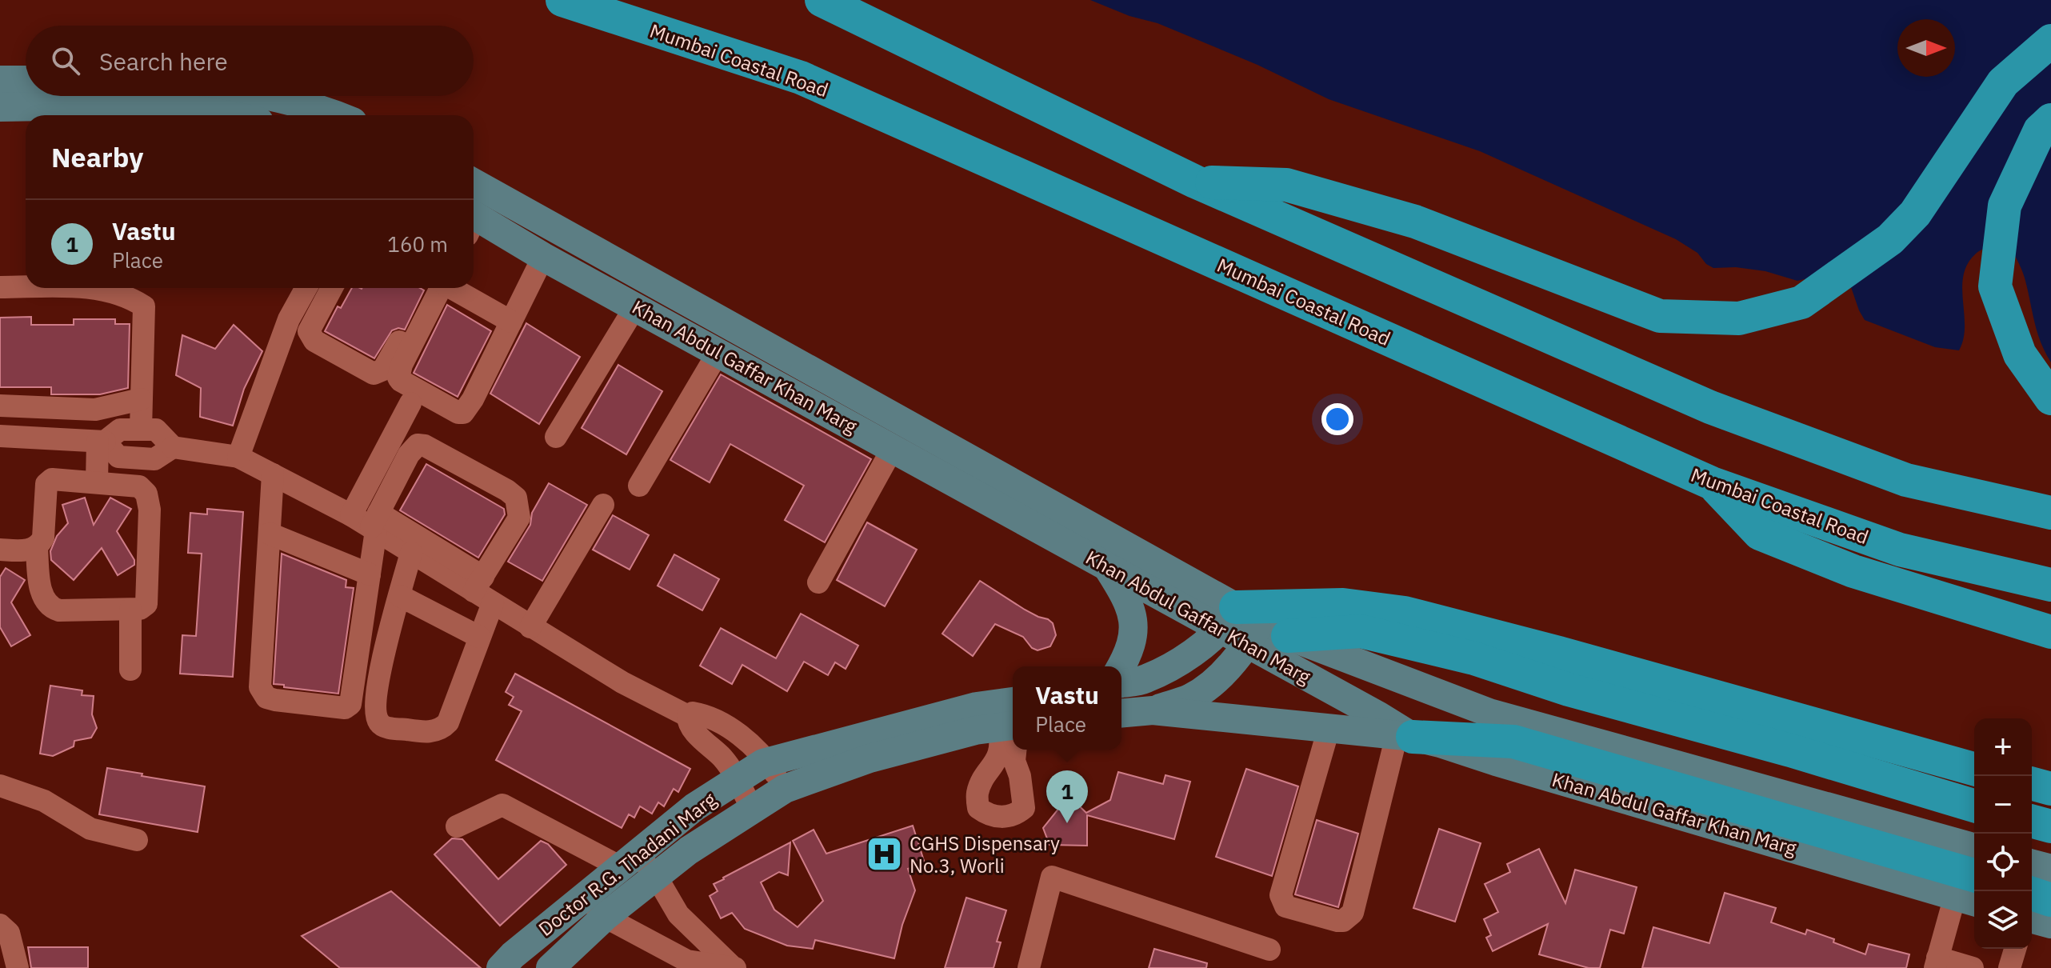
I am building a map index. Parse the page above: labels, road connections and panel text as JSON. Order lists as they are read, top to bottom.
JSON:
{
  "streets": {
    "highway": ["Mumbai Coastal Road"],
    "main road": ["Khan Abdul Gaffar Khan Marg", "Doctor R.G. Thadani Marg"]
  },
  "places": {
    "hospital": ["CGHS Dispensary No.3, Worli"]
  },
  "north": "right",
  "page": {
    "search": "Search here",
    "heading": "Nearby",
    "list": [
      {
        "mark": "1",
        "name": "Vastu",
        "note": "Place",
        "value": "160 m"
      }
    ],
    "popup": ["Vastu", "Place"],
    "map_buttons": ["+", "−"],
    "pins": "1"
  }
}
